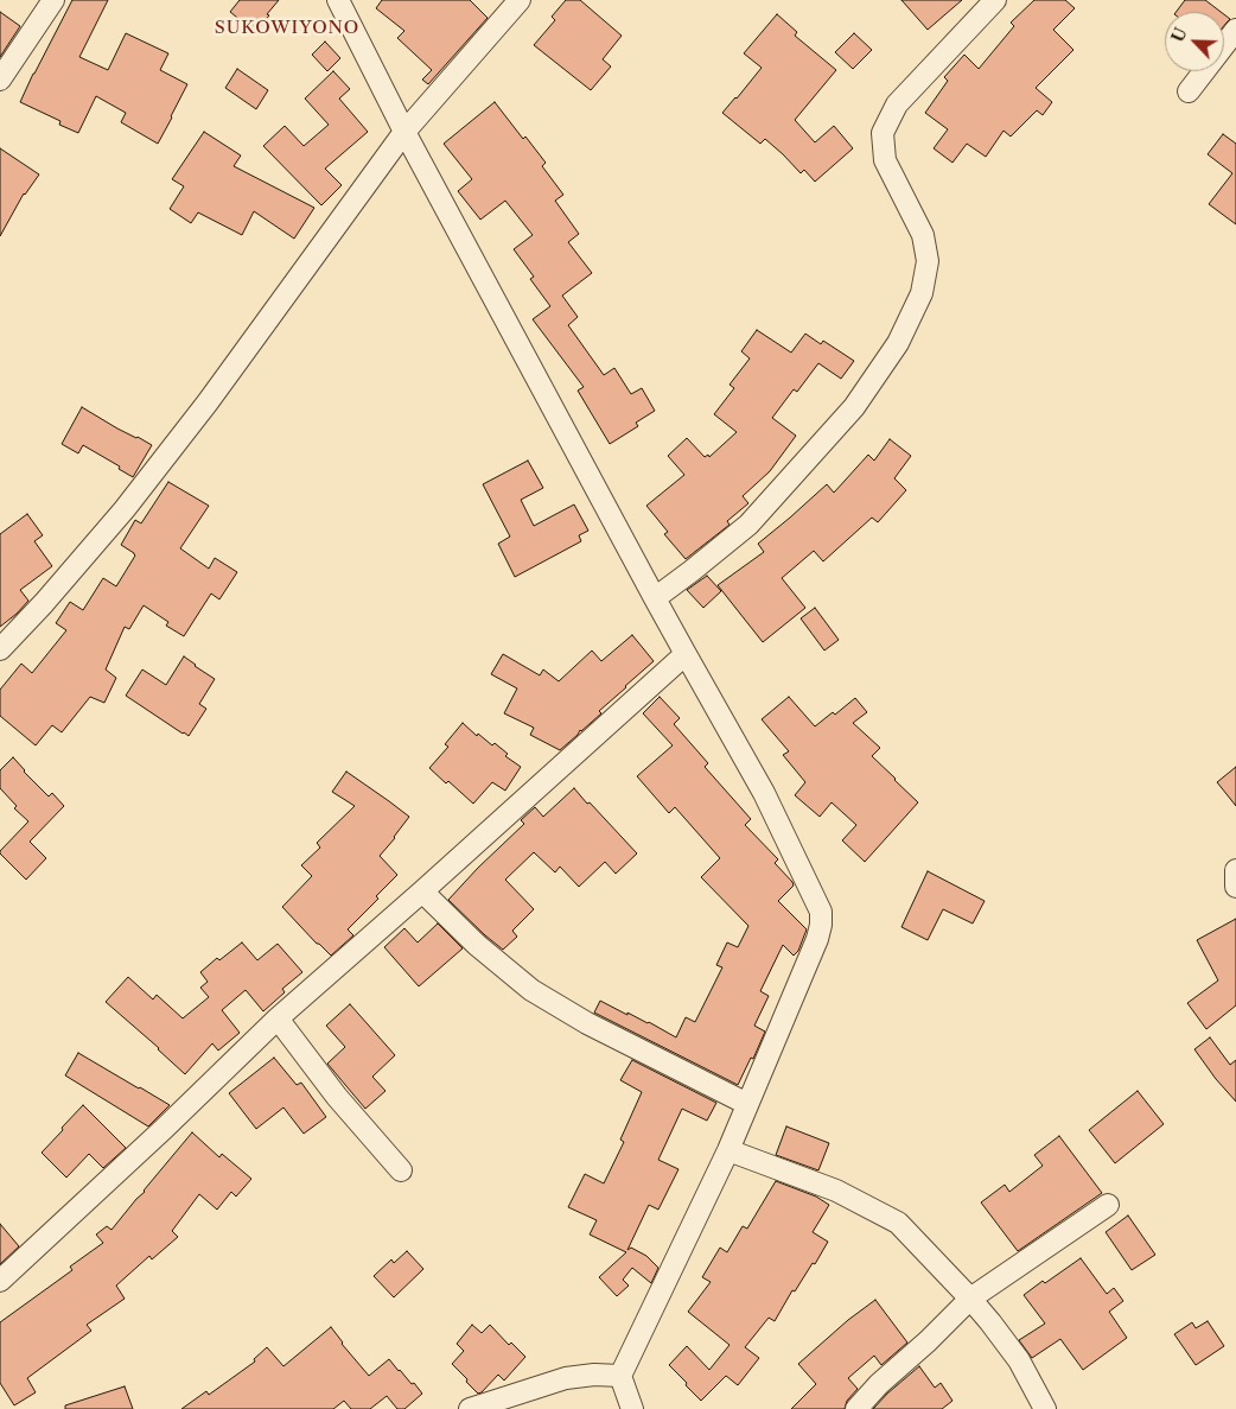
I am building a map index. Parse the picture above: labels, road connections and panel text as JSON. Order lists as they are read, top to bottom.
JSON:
{
  "districts": ["SUKOWIYONO"],
  "north": "top left"
}
